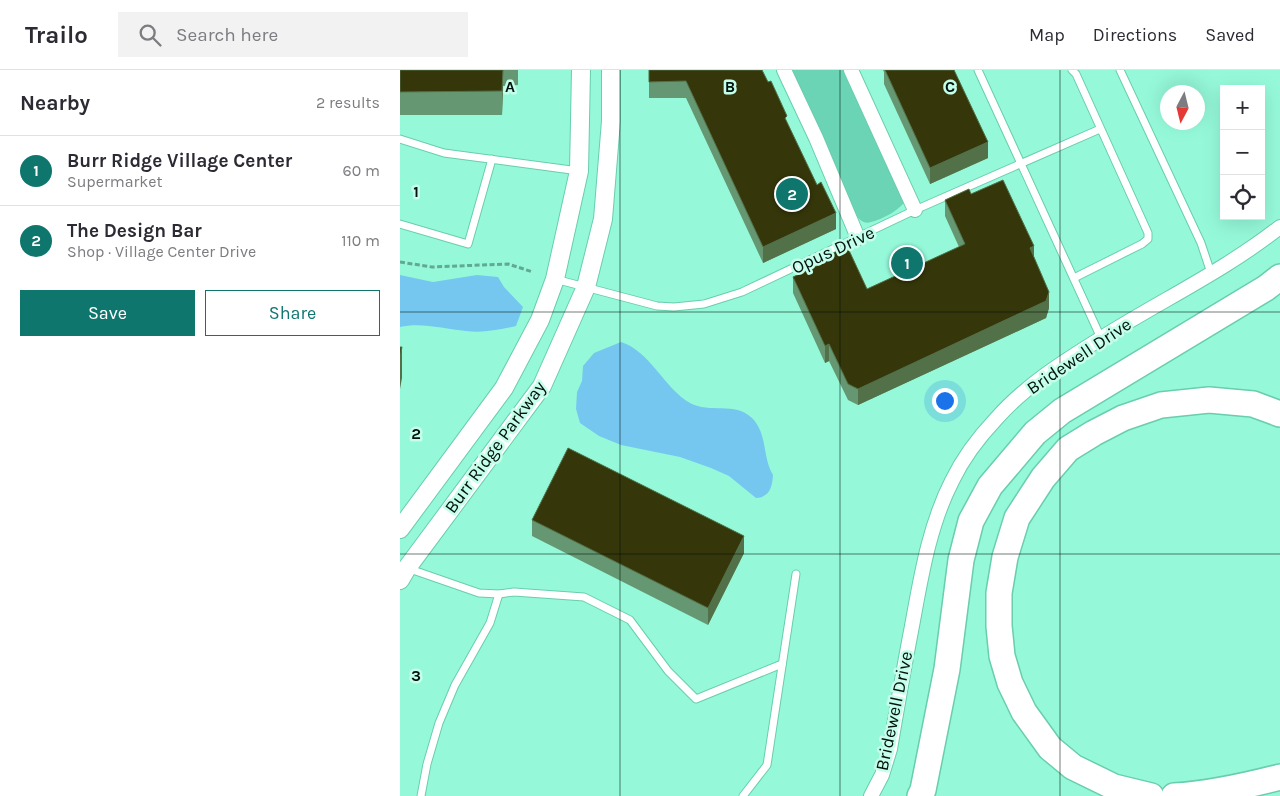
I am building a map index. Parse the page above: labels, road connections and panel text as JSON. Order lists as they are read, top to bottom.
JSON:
{
  "streets": {
    "street": ["Bridewell Drive", "Burr Ridge Parkway"],
    "lane": ["Opus Drive"]
  },
  "crossings": [
    ["Opus Drive", "Burr Ridge Parkway"]
  ],
  "north": "bottom",
  "page": {
    "header": "Trailo",
    "search": "Search here",
    "nav": ["Map", "Directions", "Saved"],
    "heading": ["Nearby", "2 results"],
    "map_buttons": ["+", "−"],
    "list": [
      {
        "mark": "1",
        "name": "Burr Ridge Village Center",
        "note": "Supermarket",
        "value": "60 m"
      },
      {
        "mark": "2",
        "name": "The Design Bar",
        "note": "Shop · Village Center Drive",
        "value": "110 m"
      }
    ],
    "pins": ["2", "1"],
    "buttons": ["Save", "Share"]
  },
  "grid": {
    "columns": ["A", "B", "C"],
    "rows": ["1", "2", "3"]
  }
}
